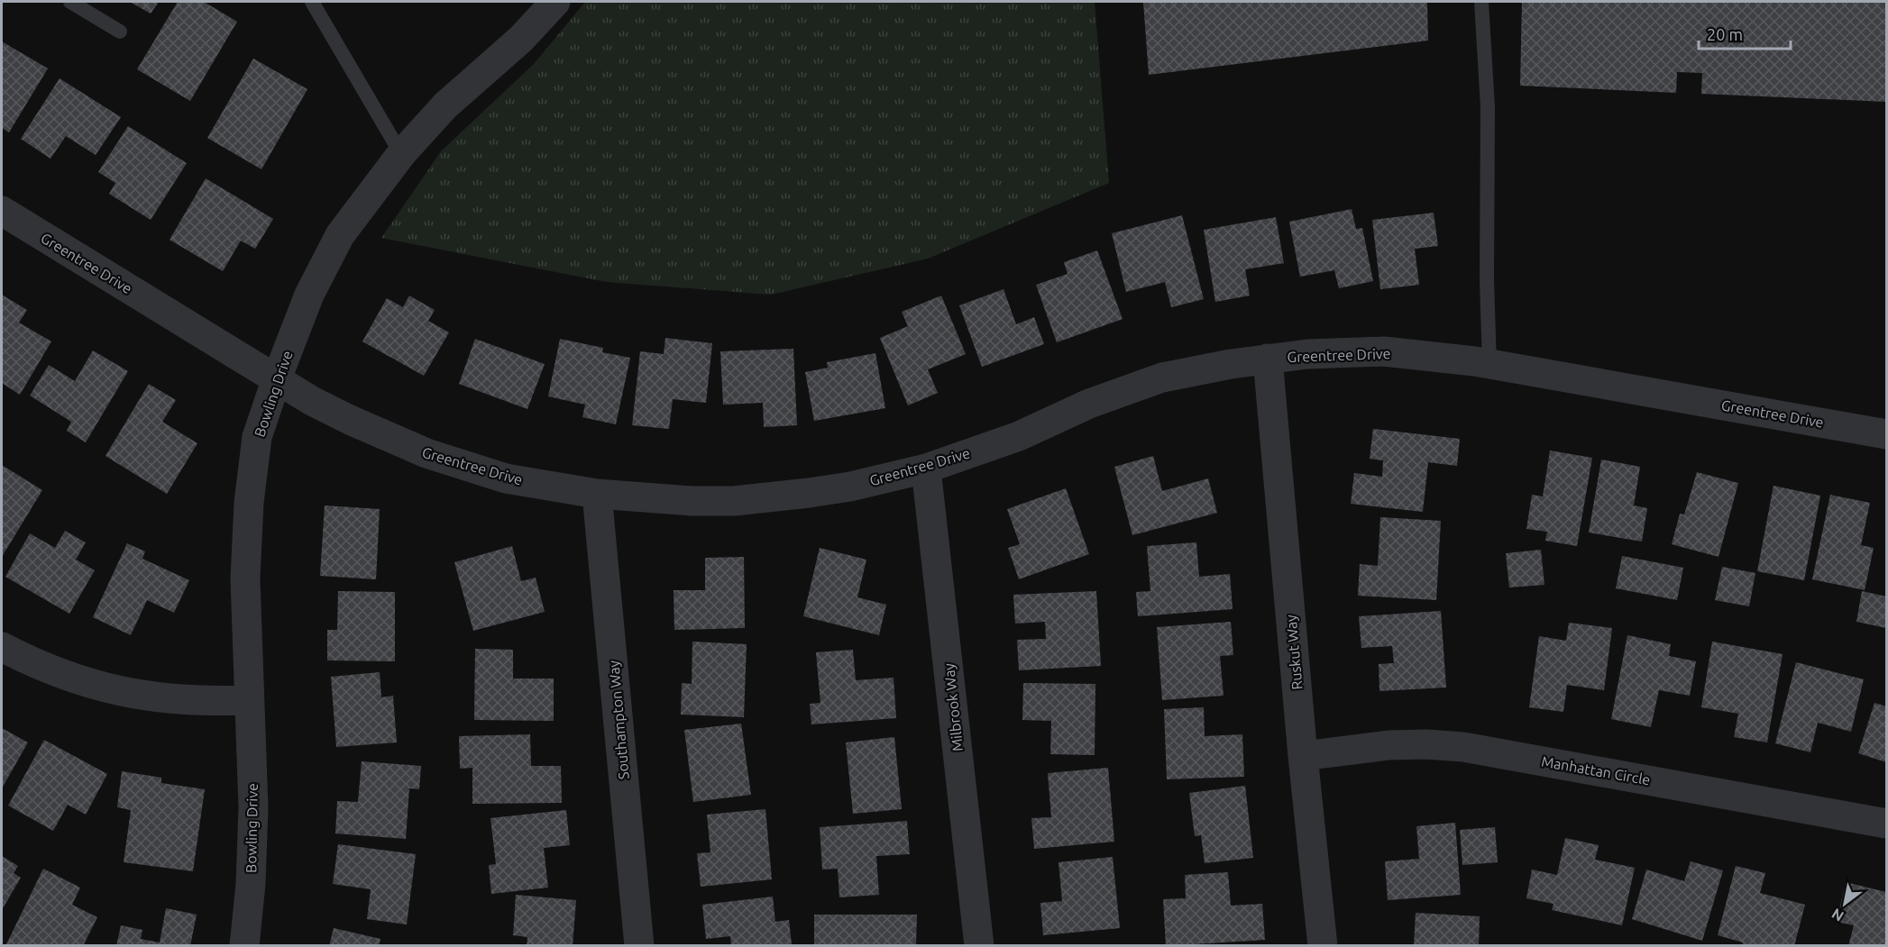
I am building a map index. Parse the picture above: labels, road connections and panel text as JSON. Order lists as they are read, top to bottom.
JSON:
{
  "streets": {
    "street": [
      "Greentree Drive",
      "Bowling Drive",
      "Ruskut Way",
      "Milbrook Way",
      "Southampton Way",
      "Manhattan Circle"
    ]
  },
  "crossings": [
    ["Greentree Drive", "Bowling Drive"],
    ["Greentree Drive", "Ruskut Way"],
    ["Greentree Drive", "Milbrook Way"],
    ["Greentree Drive", "Southampton Way"],
    ["Ruskut Way", "Manhattan Circle"]
  ],
  "scale_bar": "20 m",
  "north": "bottom left"
}
